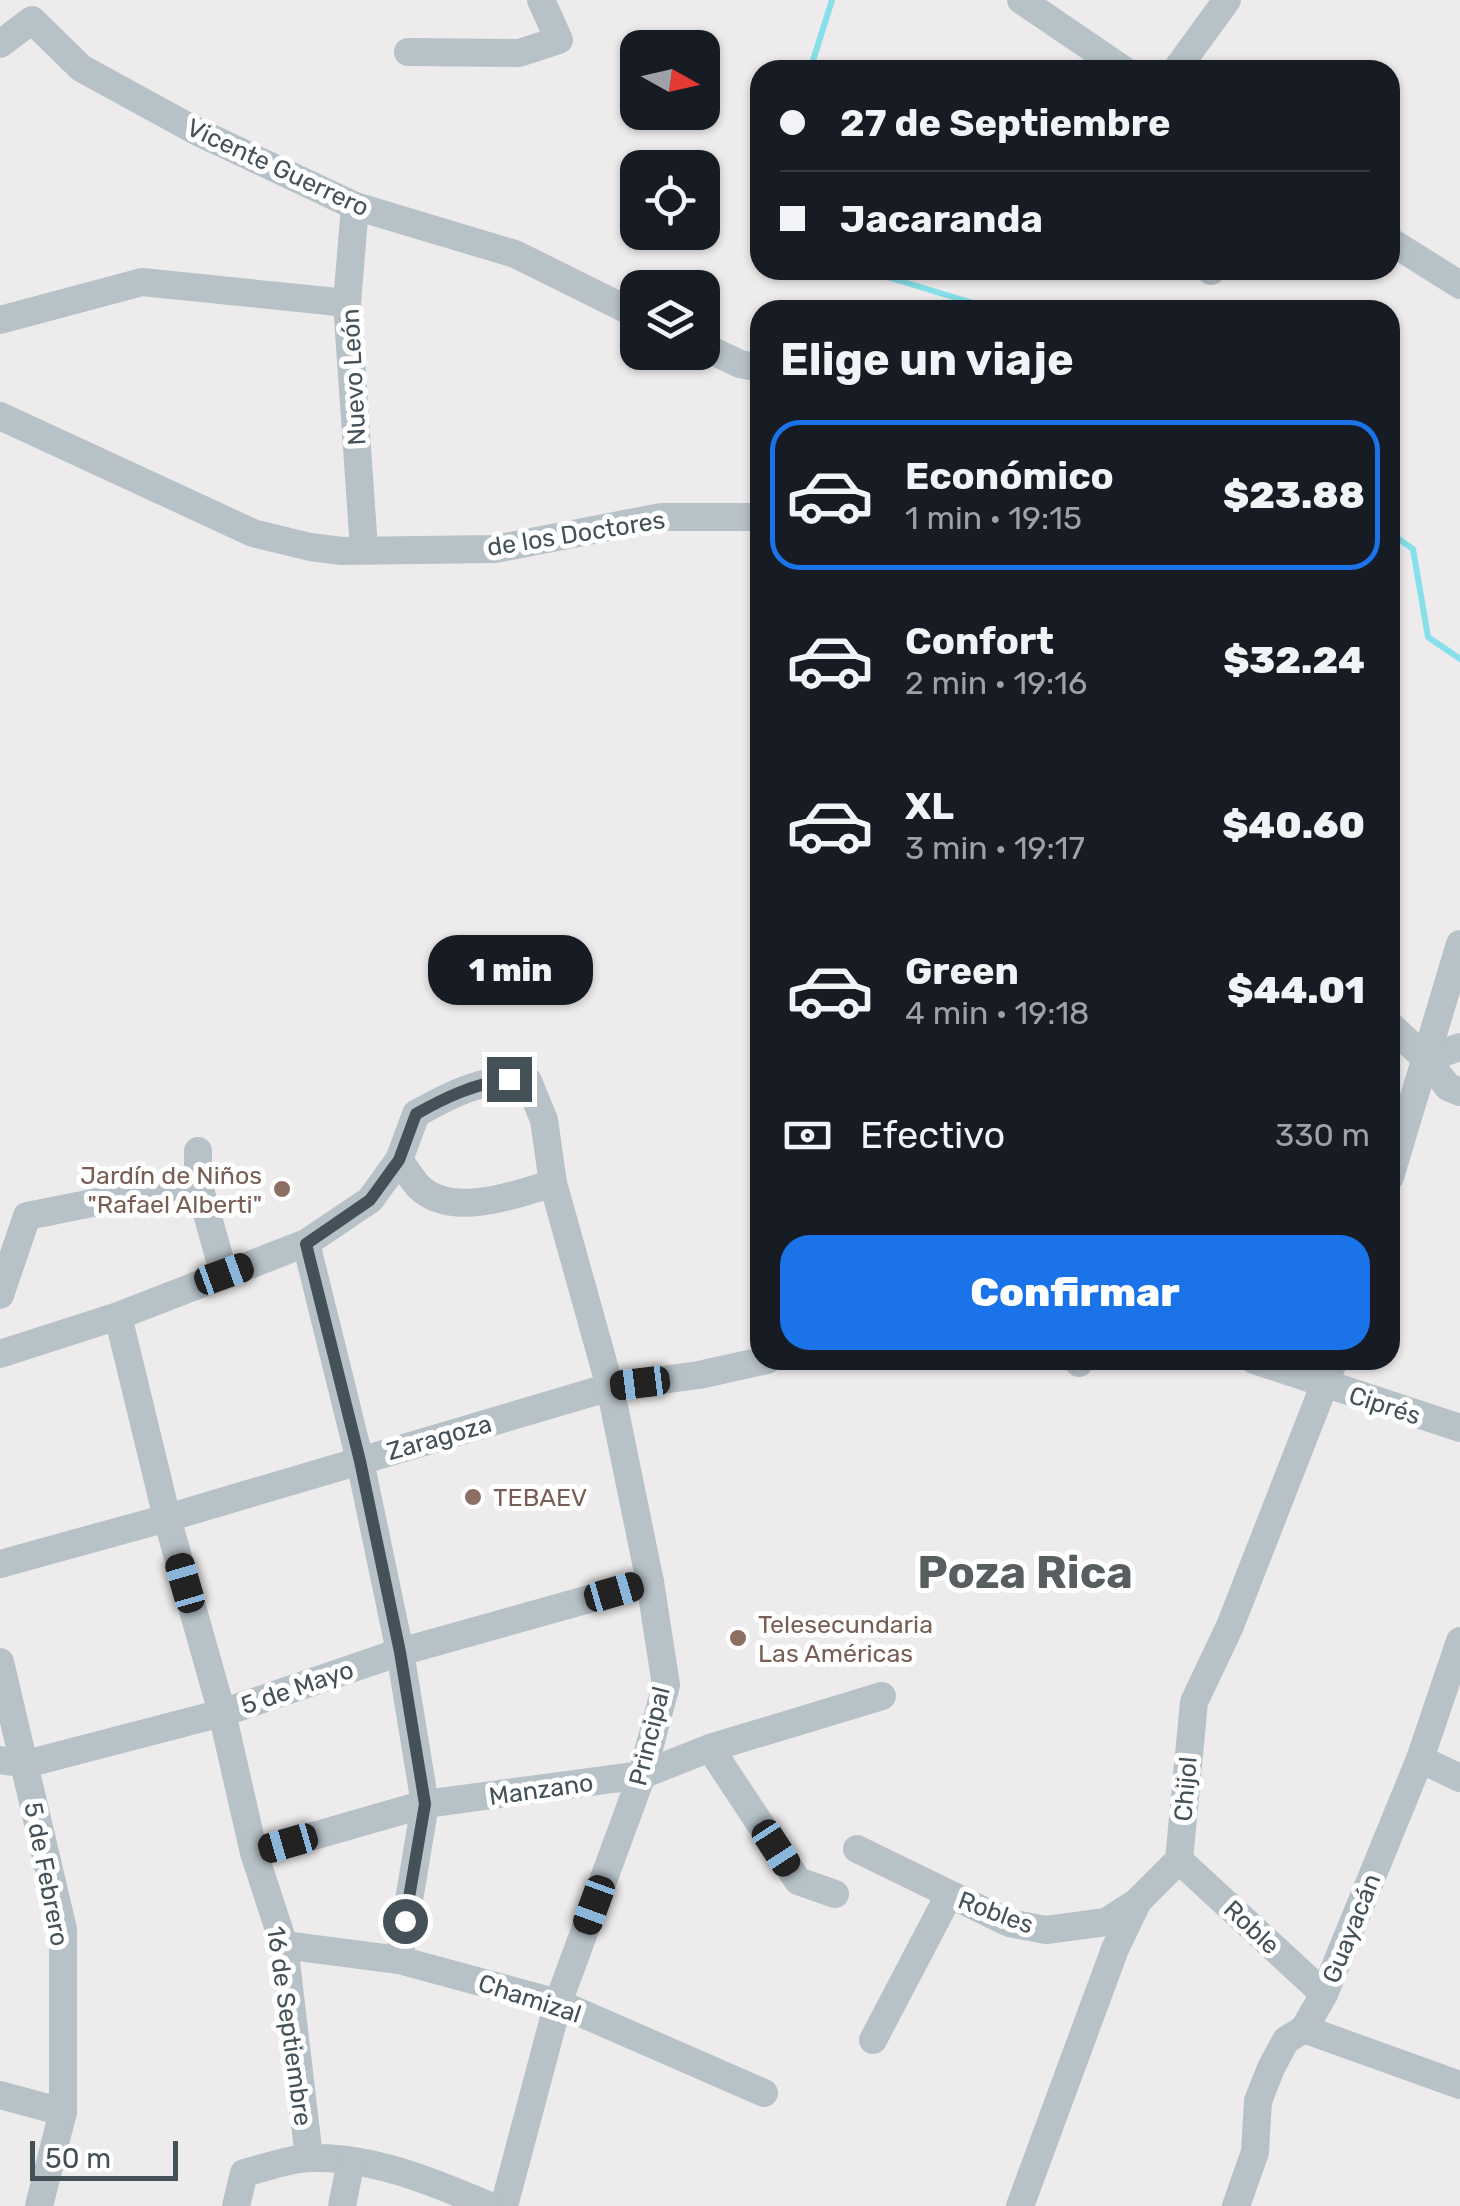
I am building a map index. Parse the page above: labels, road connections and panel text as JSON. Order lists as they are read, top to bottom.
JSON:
{
  "streets": {
    "street": [
      "Vicente Guerrero",
      "Nuevo León",
      "de los Doctores",
      "Ciprés",
      "Zaragoza",
      "5 de Mayo",
      "Principal",
      "Manzano",
      "Chijol",
      "5 de Febrero",
      "Robles",
      "Roble",
      "Guayacán",
      "Chamizal",
      "16 de Septiembre"
    ]
  },
  "crossings": [
    ["Vicente Guerrero", "Nuevo León"],
    ["Nuevo León", "de los Doctores"],
    ["Ciprés", "Chijol"],
    ["Zaragoza", "Principal"],
    ["Zaragoza", "16 de Septiembre"],
    ["5 de Mayo", "Principal"],
    ["5 de Mayo", "5 de Febrero"],
    ["5 de Mayo", "16 de Septiembre"],
    ["Principal", "Manzano"],
    ["Principal", "Chamizal"],
    ["Manzano", "16 de Septiembre"],
    ["Chijol", "Roble"],
    ["Roble", "Guayacán"],
    ["Chamizal", "16 de Septiembre"]
  ],
  "districts": ["Poza Rica"],
  "places": ["Jardín de Niños \"Rafael Alberti\"", "TEBAEV", "Telesecundaria Las Américas"],
  "scale_bar": "50 m",
  "north": "right",
  "page": {
    "banner": ["27 de Septiembre", "Jacaranda"],
    "heading": "Elige un viaje",
    "list": [
      {
        "name": "Económico",
        "note": "1 min · 19:15",
        "value": "$23.88"
      },
      {
        "name": "Confort",
        "note": "2 min · 19:16",
        "value": "$32.24"
      },
      {
        "name": "XL",
        "note": "3 min · 19:17",
        "value": "$40.60"
      },
      {
        "name": "Green",
        "note": "4 min · 19:18",
        "value": "$44.01"
      }
    ],
    "bubble": "1 min",
    "pay": ["Efectivo", "330 m"],
    "buttons": "Confirmar",
    "scale": "50 m"
  }
}
